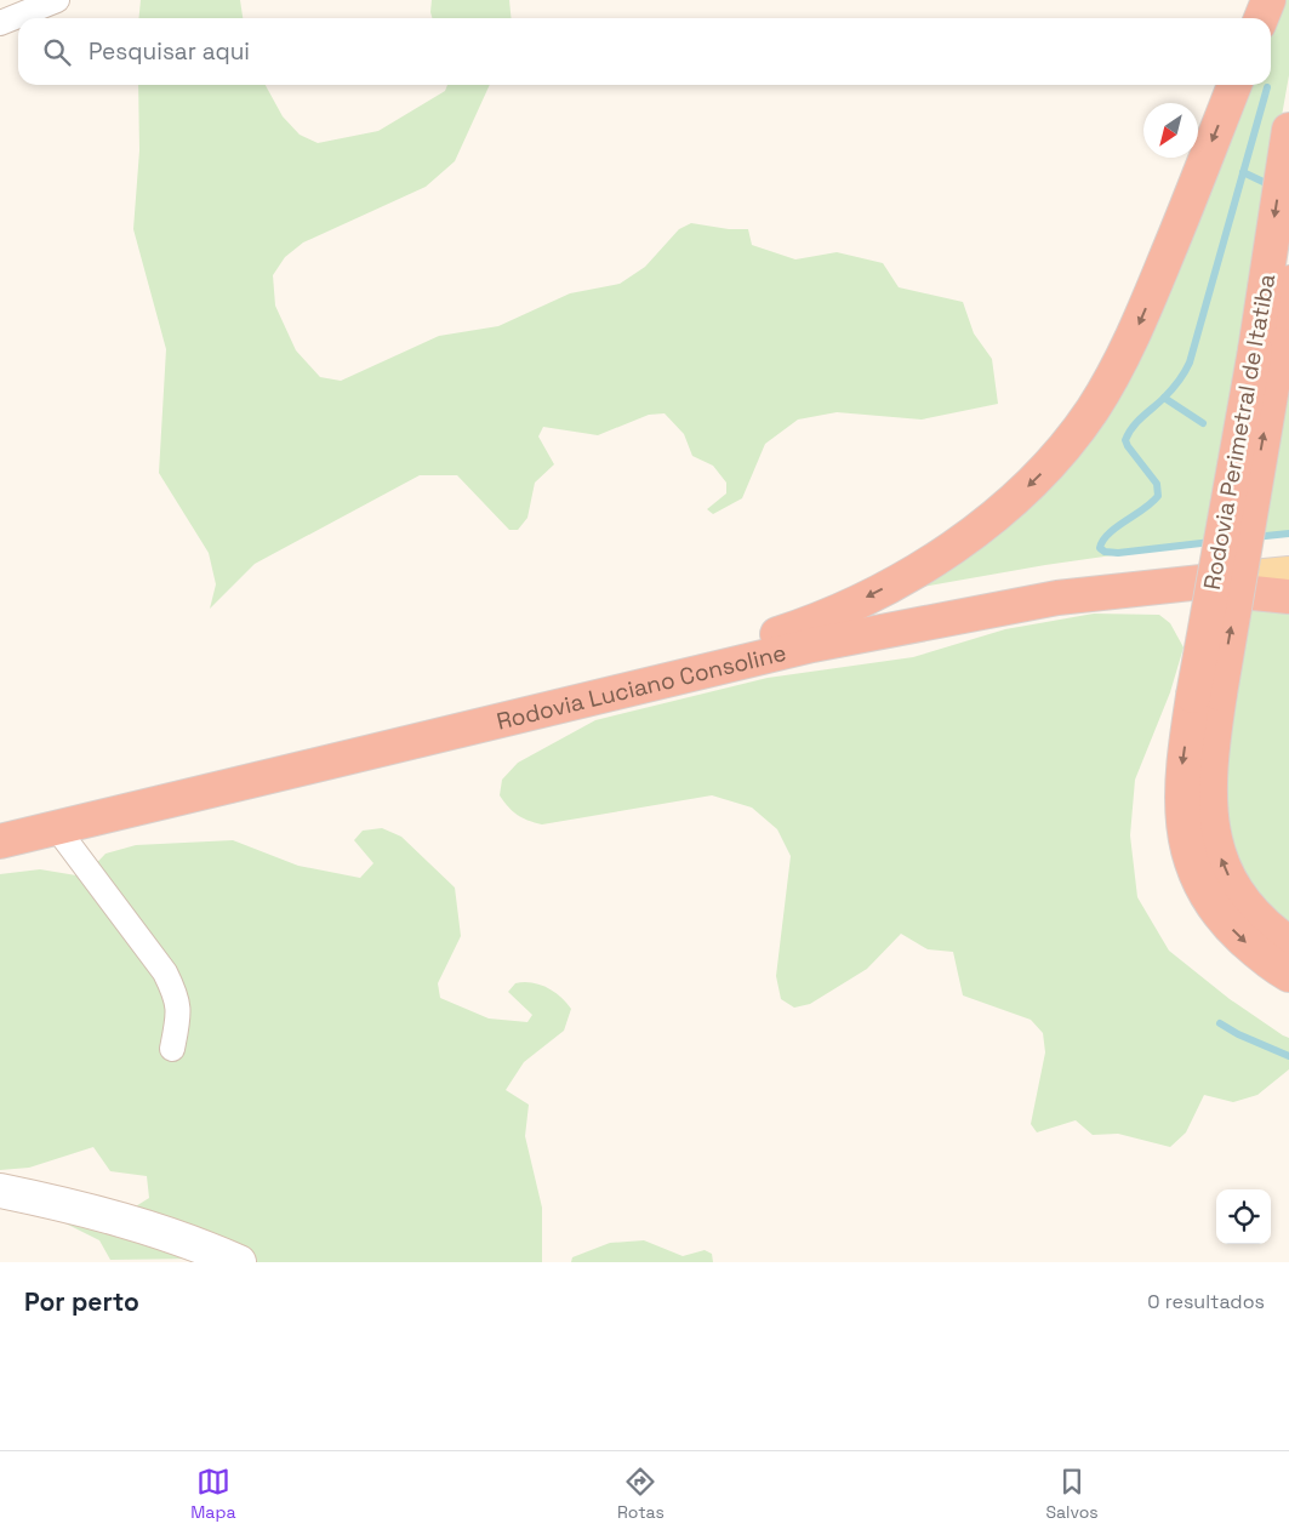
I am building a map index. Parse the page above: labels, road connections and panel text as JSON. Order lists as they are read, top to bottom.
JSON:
{
  "streets": {
    "highway": ["Rodovia Perimetral de Itatiba", "Rodovia Luciano Consoline"]
  },
  "north": "bottom left",
  "page": {
    "search": "Pesquisar aqui",
    "heading": ["Por perto", "0 resultados"],
    "nav": ["Mapa", "Rotas", "Salvos"]
  }
}
